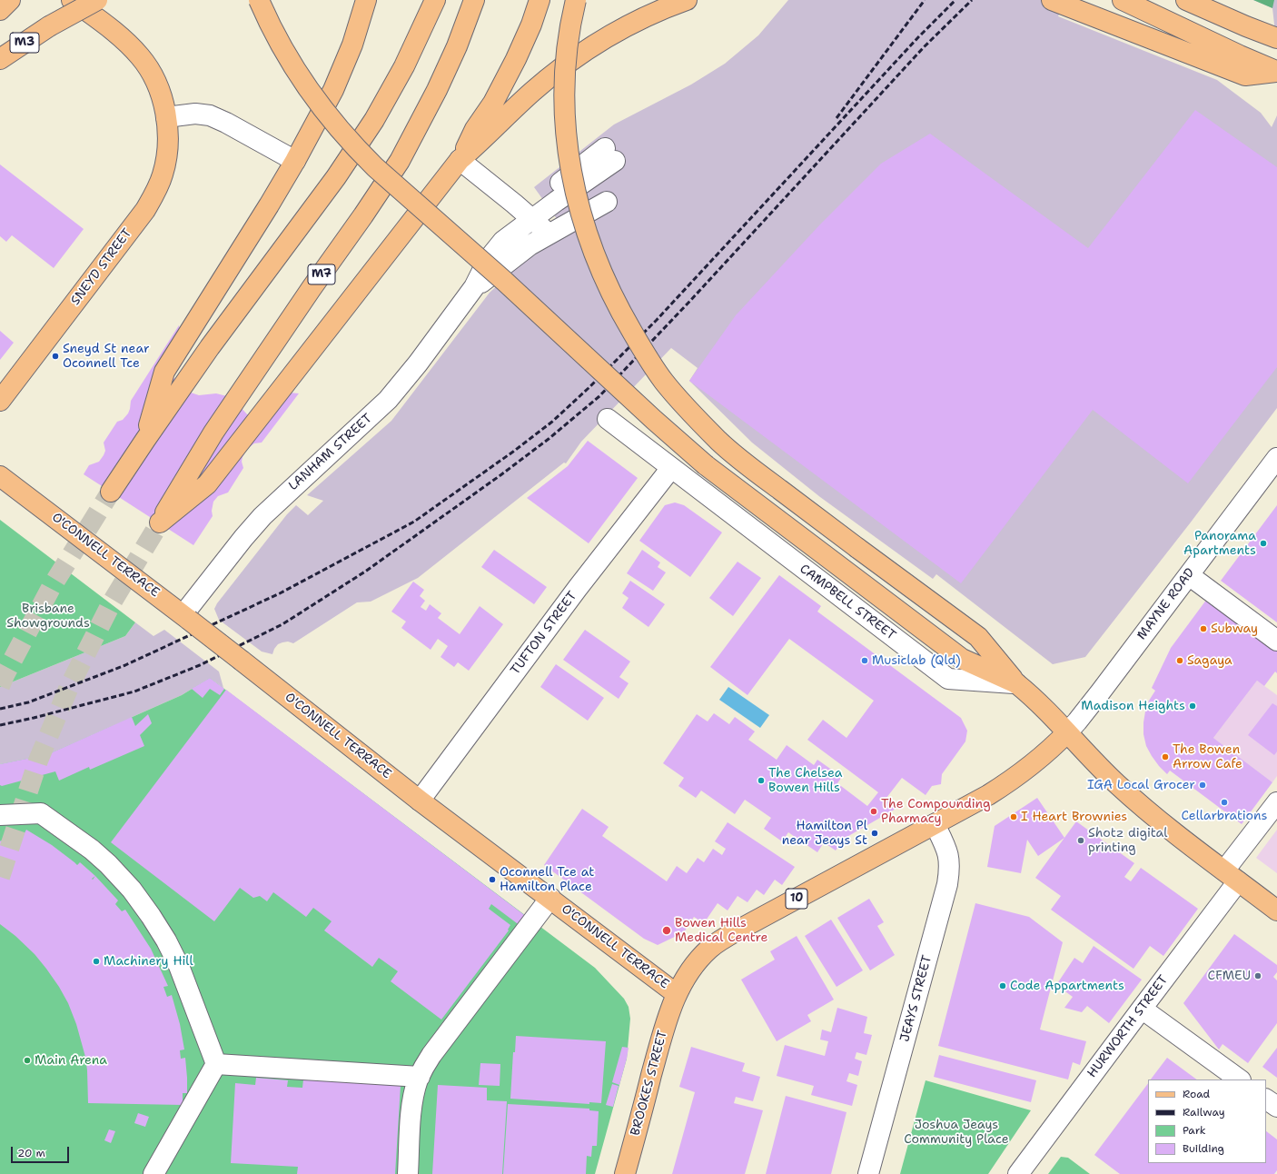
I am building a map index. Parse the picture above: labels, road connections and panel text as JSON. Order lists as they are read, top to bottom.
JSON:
{
  "streets": {
    "main road": [
      "M3",
      "SNEYD STREET",
      "M7",
      "O'CONNELL TERRACE",
      "10",
      "BROOKES STREET"
    ],
    "street": [
      "LANHAM STREET",
      "CAMPBELL STREET",
      "MAYNE ROAD",
      "TUFTON STREET",
      "JEAYS STREET",
      "HURWORTH STREET"
    ]
  },
  "crossings": [
    ["LANHAM STREET", "O'CONNELL TERRACE"],
    ["O'CONNELL TERRACE", "TUFTON STREET"],
    ["O'CONNELL TERRACE", "10"],
    ["O'CONNELL TERRACE", "BROOKES STREET"],
    ["CAMPBELL STREET", "TUFTON STREET"],
    ["MAYNE ROAD", "10"],
    ["10", "JEAYS STREET"],
    ["10", "BROOKES STREET"]
  ],
  "parks": ["Brisbane Showgrounds", "Joshua Jeays Community Place"],
  "places": [
    "Sneyd St near Oconnell Tce",
    "Panorama Apartments",
    "Subway",
    "Musiclab (Qld)",
    "Sagaya",
    "Madison Heights",
    "The Bowen Arrow Cafe",
    "The Chelsea Bowen Hills",
    "IGA Local Grocer",
    "Cellarbrations",
    "The Compounding Pharmacy",
    "I Heart Brownies",
    "Hamilton Pl near Jeays St",
    "Shotz digital printing",
    "Oconnell Tce at Hamilton Place",
    "Bowen Hills Medical Centre",
    "Machinery Hill",
    "CFMEU",
    "Code Appartments",
    "Main Arena"
  ],
  "legend": [
    "Road",
    "Railway",
    "Park",
    "Building"
  ],
  "scale_bar": "20 m"
}
